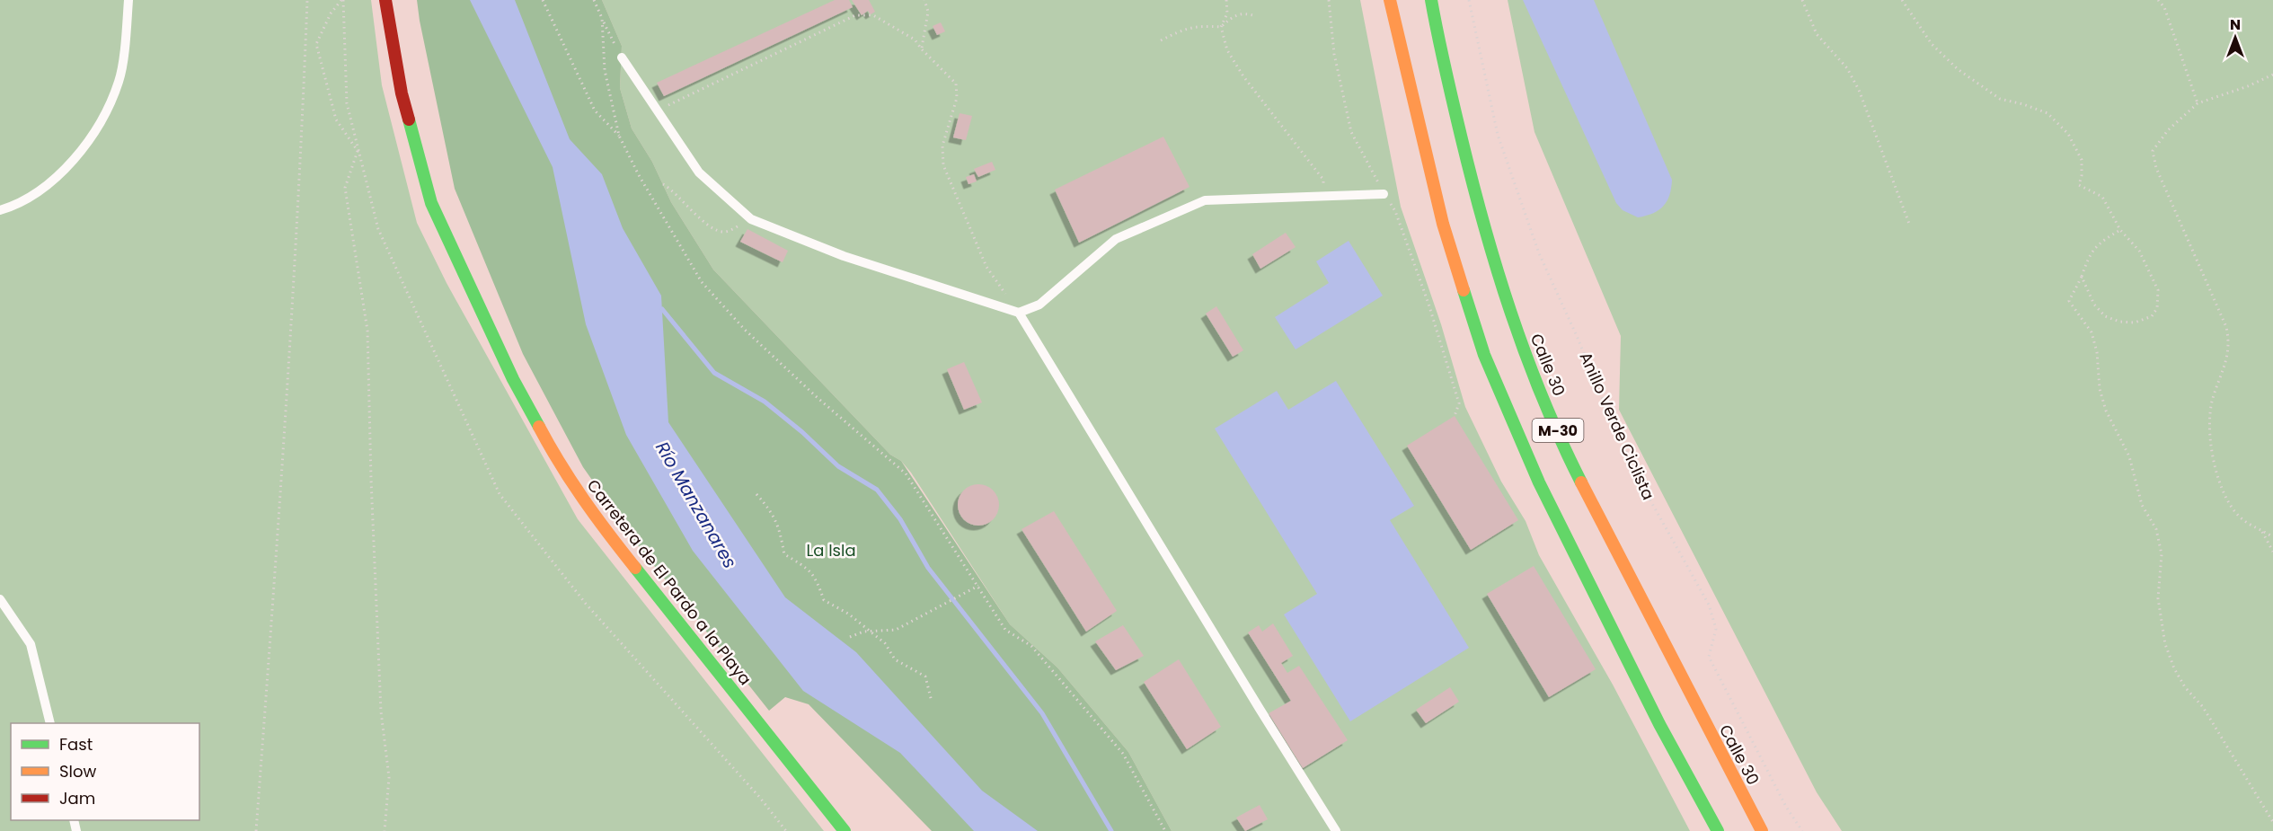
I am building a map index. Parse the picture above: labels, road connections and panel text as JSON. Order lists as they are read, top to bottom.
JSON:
{
  "streets": {
    "main road": ["Calle 30", "M-30", "Carretera de El Pardo a la Playa"],
    "path": ["Anillo Verde Ciclista"]
  },
  "water": ["Río Manzanares"],
  "parks": ["La Isla"],
  "legend": ["Fast", "Slow", "Jam"],
  "north": "top"
}
